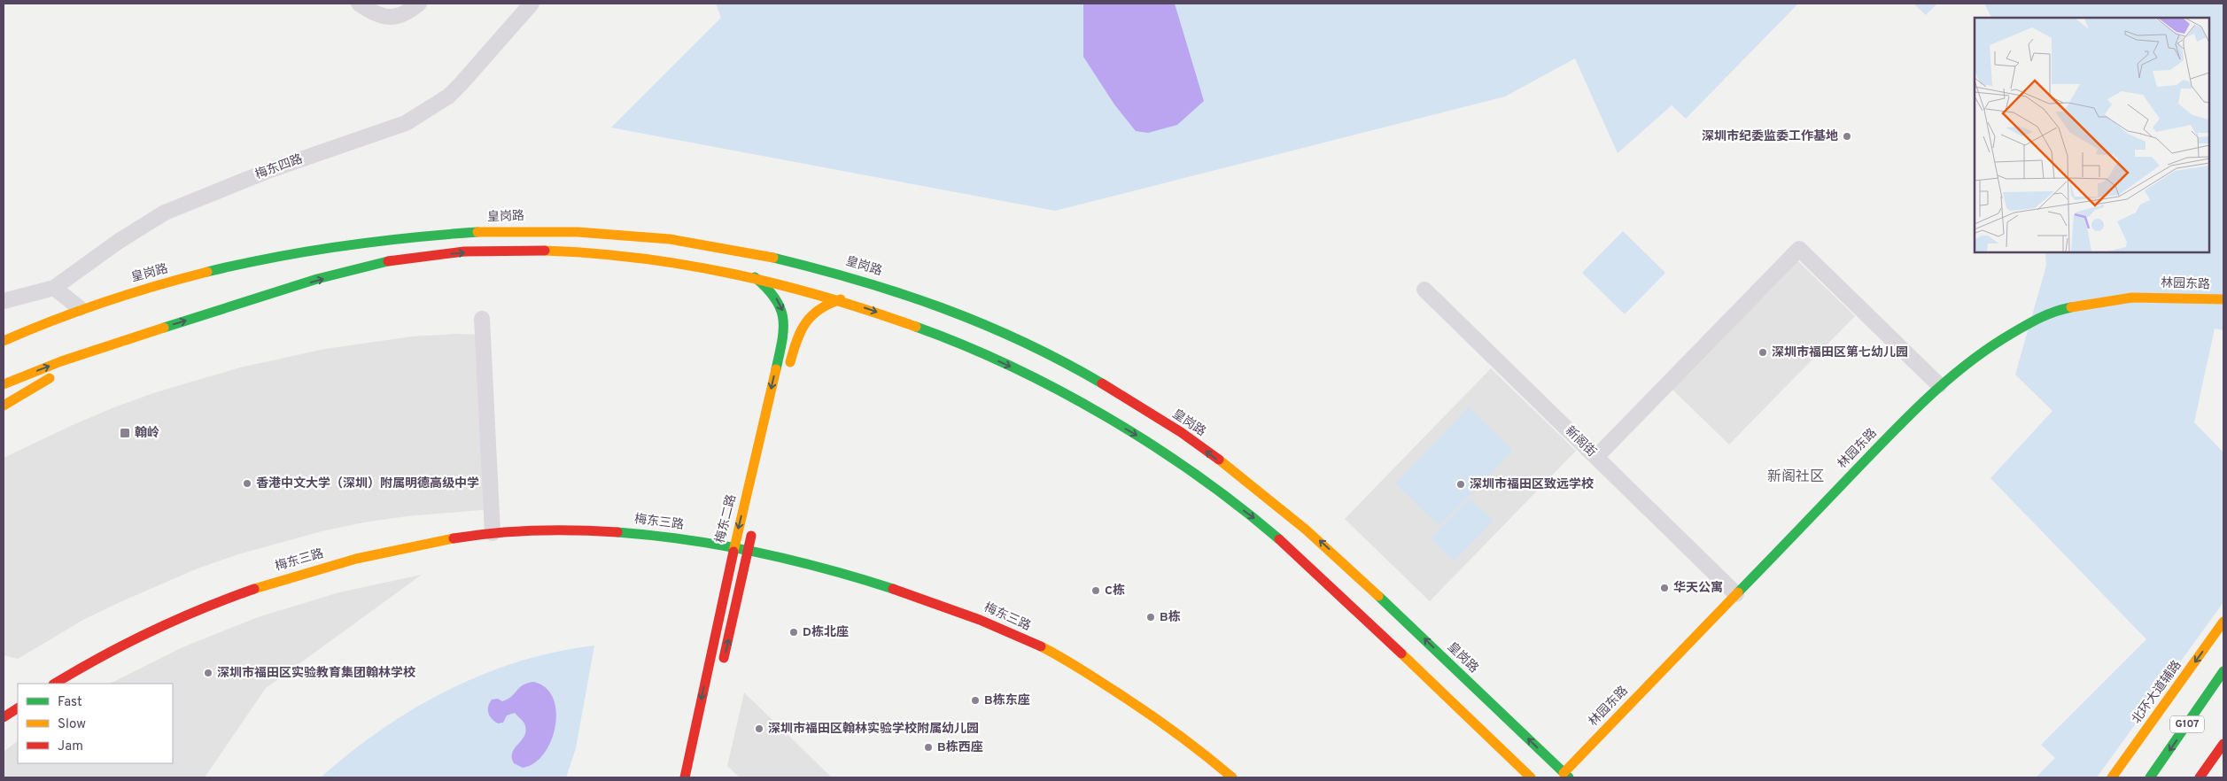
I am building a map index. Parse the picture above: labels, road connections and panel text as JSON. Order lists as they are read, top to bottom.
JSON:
{
  "streets": {
    "main road": [
      "皇岗路",
      "林园东路",
      "梅东二路",
      "梅东三路",
      "北环大道辅路",
      "G107"
    ],
    "street": ["梅东四路", "新阁街"]
  },
  "crossings": [
    ["皇岗路", "林园东路"],
    ["林园东路", "新阁街"],
    ["梅东二路", "梅东三路"]
  ],
  "one_way": ["梅东二路"],
  "districts": ["新阁社区"],
  "places": {
    "other": [
      "深圳市纪委监委工作基地",
      "深圳市福田区第七幼儿园",
      "香港中文大学（深圳）附属明德高级中学",
      "深圳市福田区致远学校",
      "华天公寓",
      "C栋",
      "B栋",
      "D栋北座",
      "深圳市福田区实验教育集团翰林学校",
      "B栋东座",
      "深圳市福田区翰林实验学校附属幼儿园",
      "B栋西座"
    ],
    "transit": ["翰岭"]
  },
  "legend": ["Fast", "Slow", "Jam"]
}
